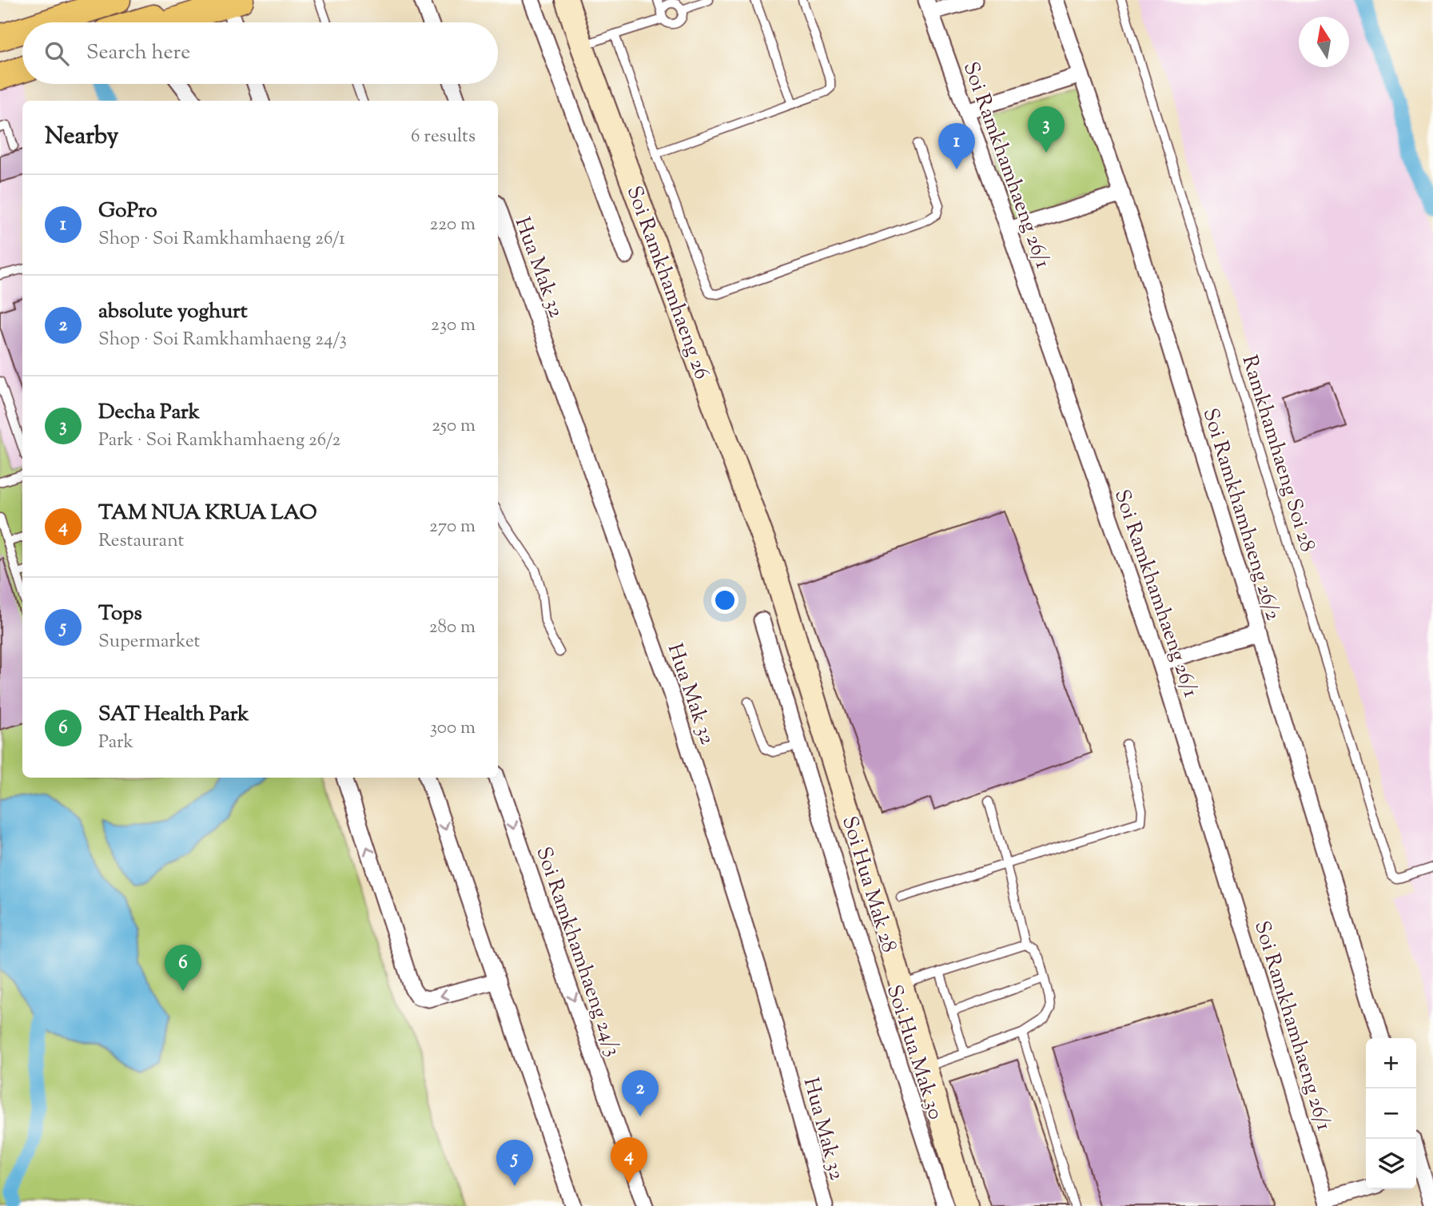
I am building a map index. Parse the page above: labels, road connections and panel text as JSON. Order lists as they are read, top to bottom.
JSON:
{
  "streets": {
    "street": [
      "Soi Ramkhamhaeng 26/1",
      "Hua Mak 32",
      "Soi Ramkhamhaeng 26",
      "Soi Ramkhamhaeng 26/2",
      "Soi Hua Mak 28",
      "Soi Ramkhamhaeng 24/3",
      "Soi Hua Mak 30"
    ],
    "lane": ["Ramkhamhaeng Soi 28"]
  },
  "crossings": [
    ["Soi Ramkhamhaeng 26", "Soi Hua Mak 28"]
  ],
  "north": "top",
  "page": {
    "search": "Search here",
    "heading": ["Nearby", "6 results"],
    "pins": [
      "3",
      "1",
      "6",
      "2",
      "4",
      "5"
    ],
    "list": [
      {
        "mark": "1",
        "name": "GoPro",
        "note": "Shop · Soi Ramkhamhaeng 26/1",
        "value": "220 m"
      },
      {
        "mark": "2",
        "name": "absolute yoghurt",
        "note": "Shop · Soi Ramkhamhaeng 24/3",
        "value": "230 m"
      },
      {
        "mark": "3",
        "name": "Decha Park",
        "note": "Park · Soi Ramkhamhaeng 26/2",
        "value": "250 m"
      },
      {
        "mark": "4",
        "name": "TAM NUA KRUA LAO",
        "note": "Restaurant",
        "value": "270 m"
      },
      {
        "mark": "5",
        "name": "Tops",
        "note": "Supermarket",
        "value": "280 m"
      },
      {
        "mark": "6",
        "name": "SAT Health Park",
        "note": "Park",
        "value": "300 m"
      }
    ],
    "map_buttons": ["+", "−"]
  }
}
